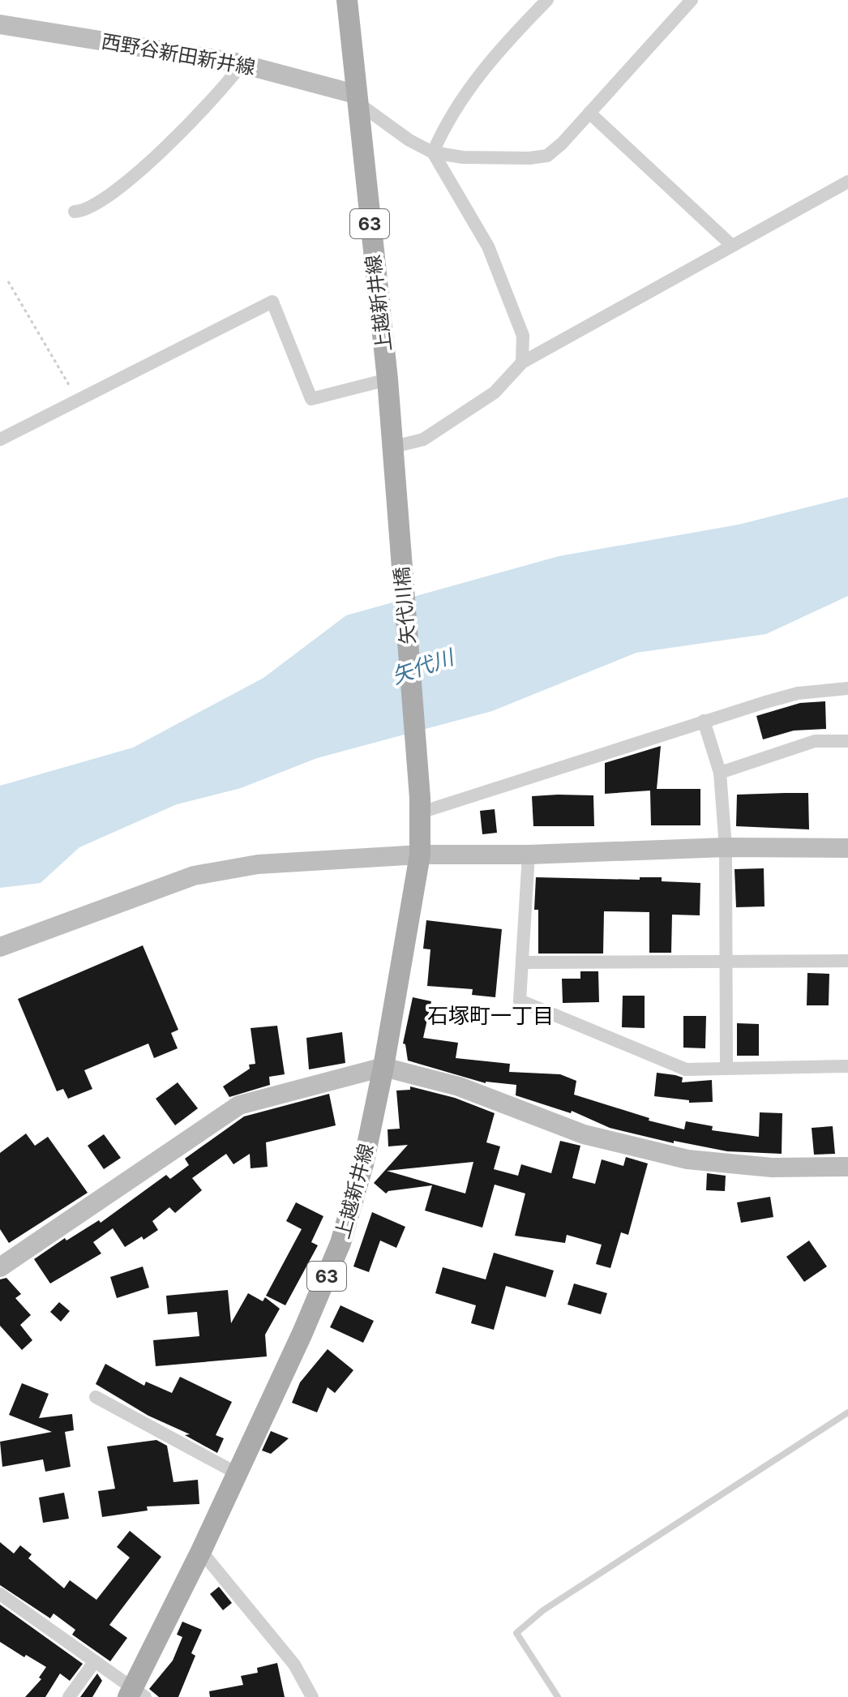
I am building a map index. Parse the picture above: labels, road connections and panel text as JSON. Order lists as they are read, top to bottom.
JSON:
{
  "streets": {
    "main road": ["63", "上越新井線", "矢代川橋"],
    "street": ["西野谷新田新井線"]
  },
  "crossings": [
    ["西野谷新田新井線", "上越新井線"],
    ["上越新井線", "矢代川橋"]
  ],
  "districts": ["石塚町一丁目"],
  "water": ["矢代川"]
}
